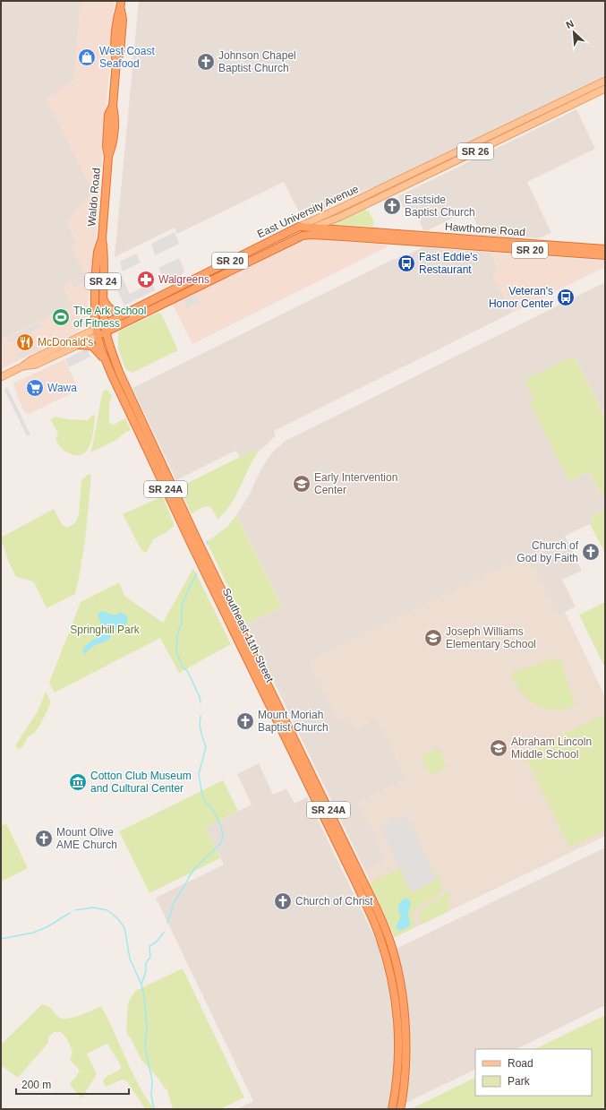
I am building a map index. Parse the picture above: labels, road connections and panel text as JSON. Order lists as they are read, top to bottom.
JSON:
{
  "streets": {
    "highway": [
      "Waldo Road",
      "East University Avenue",
      "Hawthorne Road",
      "SR 20",
      "SR 24",
      "SR 24A",
      "Southeast 11th Street"
    ],
    "main road": ["SR 26"]
  },
  "crossings": [
    ["Waldo Road", "East University Avenue"],
    ["Waldo Road", "Southeast 11th Street"],
    ["East University Avenue", "Hawthorne Road"],
    ["East University Avenue", "Southeast 11th Street"]
  ],
  "parks": ["Springhill Park"],
  "places": {
    "shop": ["West Coast Seafood"],
    "church": [
      "Johnson Chapel Baptist Church",
      "Eastside Baptist Church",
      "Church of God by Faith",
      "Mount Moriah Baptist Church",
      "Mount Olive AME Church",
      "Church of Christ"
    ],
    "bus stop": ["Fast Eddie's Restaurant", "Veteran's Honor Center"],
    "pharmacy": ["Walgreens"],
    "sports": ["The Ark School of Fitness"],
    "restaurant": ["McDonald's"],
    "supermarket": ["Wawa"],
    "school or university": ["Early Intervention Center", "Joseph Williams Elementary School", "Abraham Lincoln Middle School"],
    "museum": ["Cotton Club Museum and Cultural Center"]
  },
  "legend": ["Road", "Park"],
  "scale_bar": "200 m",
  "north": "top left"
}
